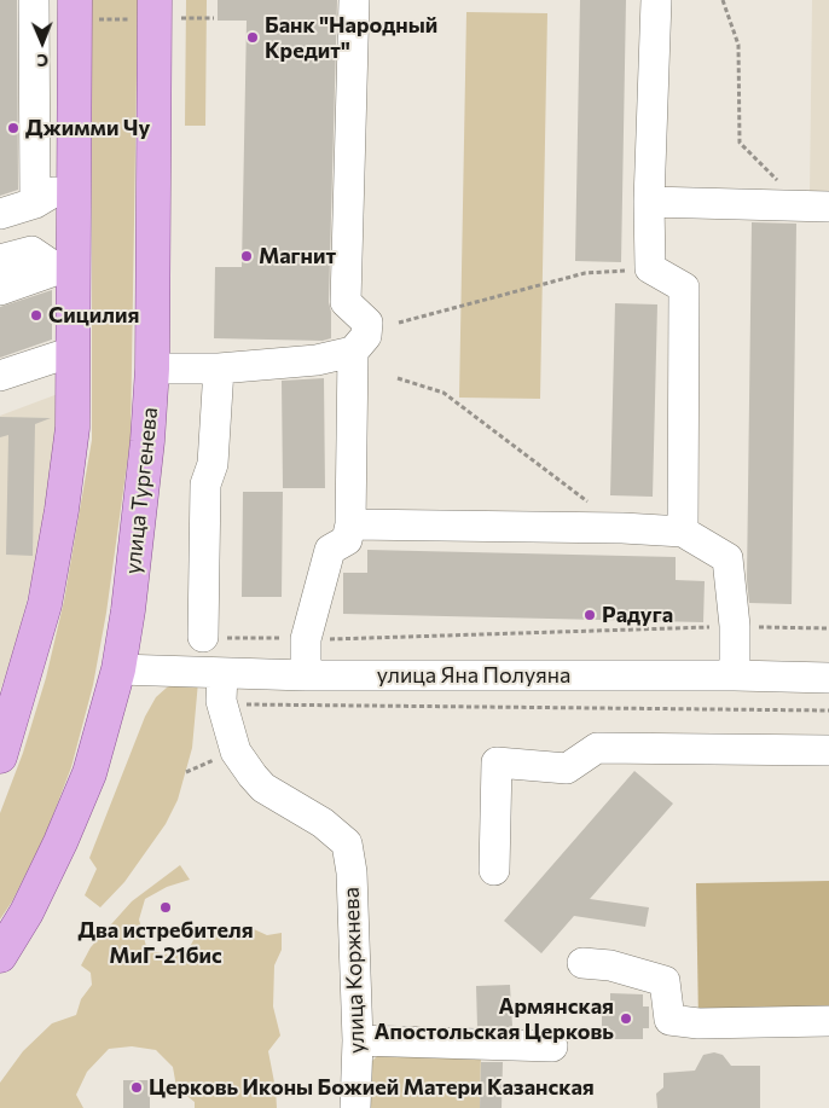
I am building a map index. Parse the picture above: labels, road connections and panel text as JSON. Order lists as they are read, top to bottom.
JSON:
{
  "streets": {
    "main road": ["улица Тургенева"],
    "street": ["улица Яна Полуяна", "улица Коржнева"]
  },
  "crossings": [
    ["улица Тургенева", "улица Яна Полуяна"],
    ["улица Яна Полуяна", "улица Коржнева"]
  ],
  "places": [
    "Банк \"Народный Кредит\"",
    "Джимми Чу",
    "Магнит",
    "Сицилия",
    "Радуга",
    "Два истребителя МиГ-21бис",
    "Армянская Апостольская Церковь",
    "Церковь Иконы Божией Матери Казанская"
  ],
  "north": "bottom"
}
